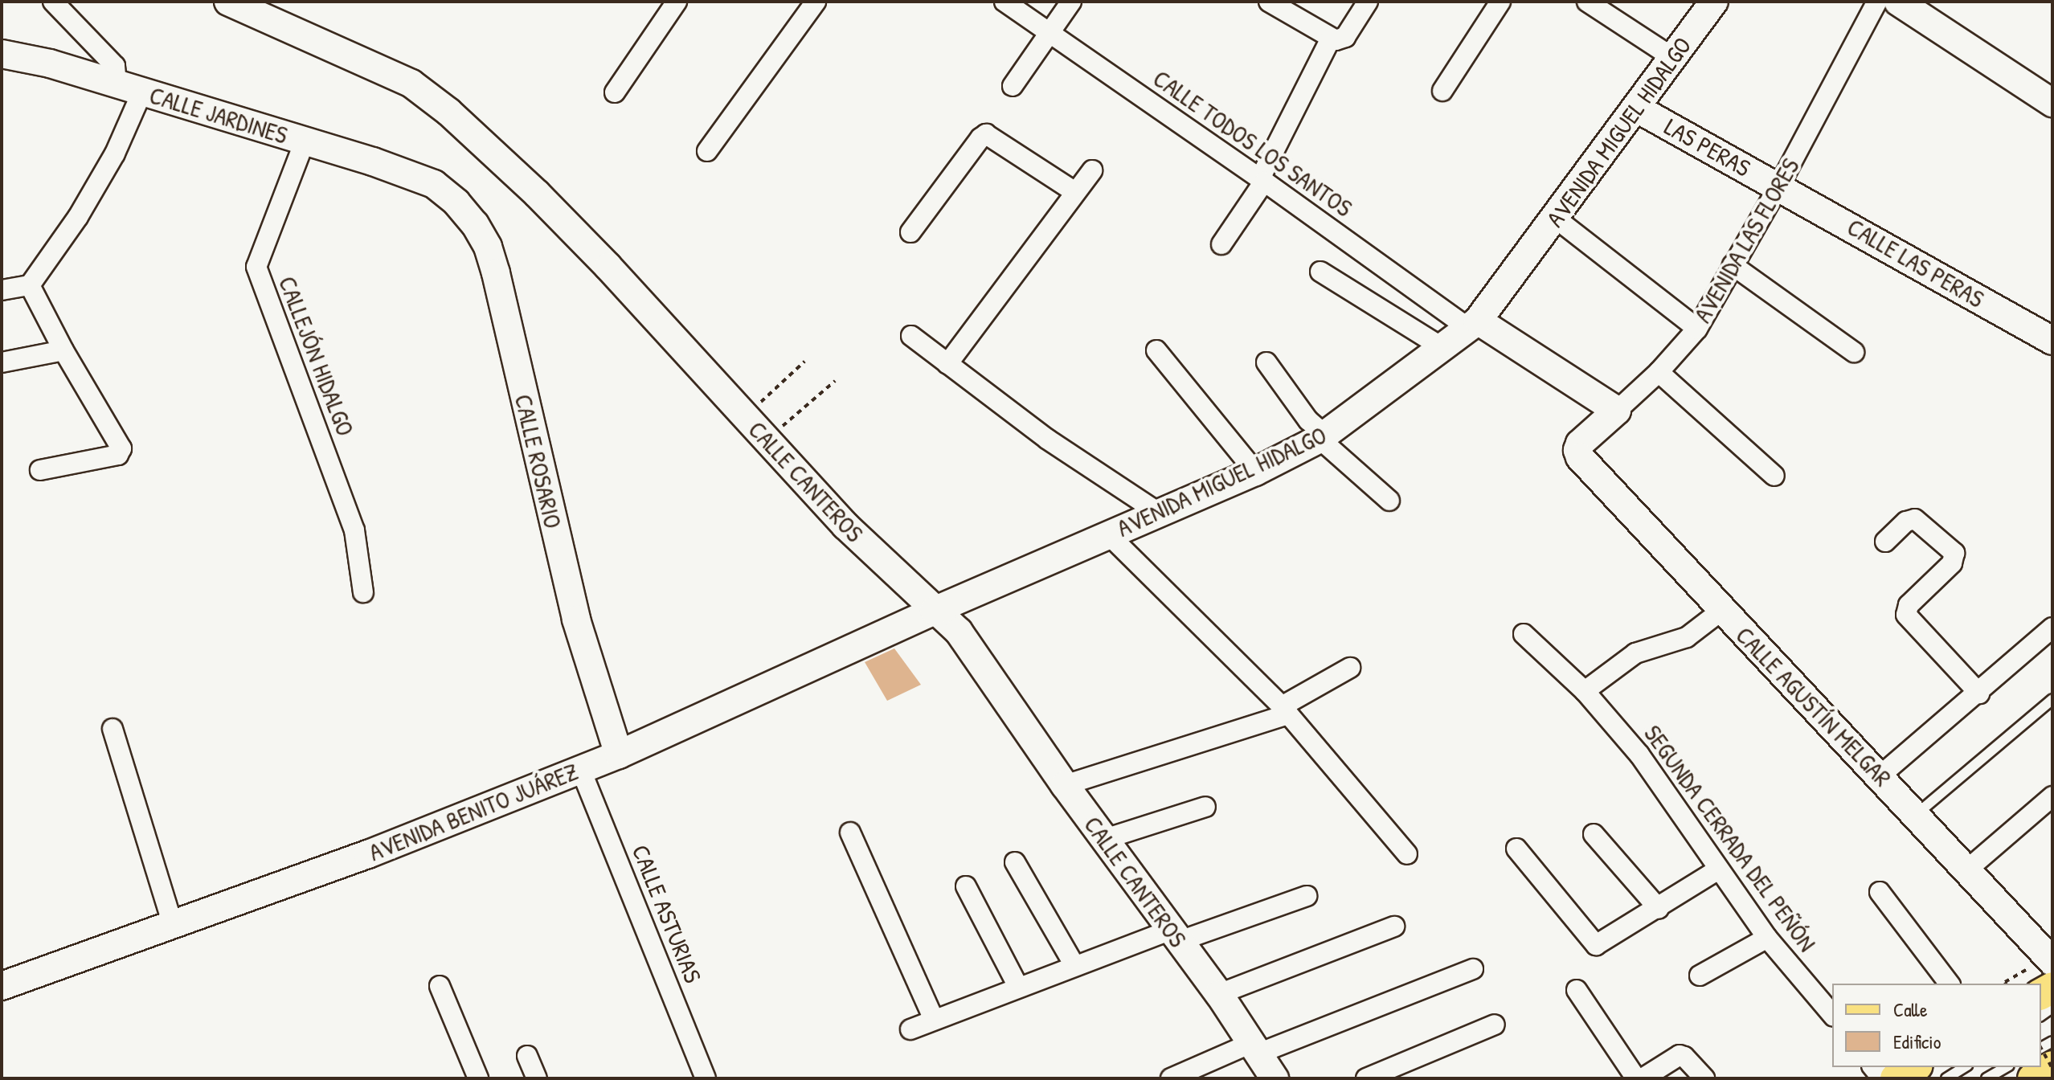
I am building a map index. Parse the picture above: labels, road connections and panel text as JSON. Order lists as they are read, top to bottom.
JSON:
{
  "streets": {
    "street": [
      "CALLE JARDINES",
      "AVENIDA MIGUEL HIDALGO",
      "CALLE TODOS LOS SANTOS",
      "LAS PERAS",
      "AVENIDA LAS FLORES",
      "CALLE LAS PERAS",
      "CALLEJÓN HIDALGO",
      "CALLE ROSARIO",
      "CALLE CANTEROS",
      "CALLE AGUSTÍN MELGAR",
      "AVENIDA BENITO JUÁREZ",
      "SEGUNDA CERRADA DEL PEÑÓN",
      "CALLE ASTURIAS"
    ]
  },
  "crossings": [
    ["CALLE JARDINES", "CALLEJÓN HIDALGO"],
    ["CALLE JARDINES", "CALLE ROSARIO"],
    ["AVENIDA MIGUEL HIDALGO", "CALLE TODOS LOS SANTOS"],
    ["AVENIDA MIGUEL HIDALGO", "LAS PERAS"],
    ["AVENIDA MIGUEL HIDALGO", "CALLE CANTEROS"],
    ["AVENIDA MIGUEL HIDALGO", "AVENIDA BENITO JUÁREZ"],
    ["LAS PERAS", "AVENIDA LAS FLORES"],
    ["LAS PERAS", "CALLE LAS PERAS"],
    ["AVENIDA LAS FLORES", "CALLE LAS PERAS"],
    ["AVENIDA LAS FLORES", "CALLE AGUSTÍN MELGAR"],
    ["CALLE ROSARIO", "AVENIDA BENITO JUÁREZ"],
    ["CALLE CANTEROS", "AVENIDA BENITO JUÁREZ"],
    ["AVENIDA BENITO JUÁREZ", "CALLE ASTURIAS"]
  ],
  "legend": ["Calle", "Edificio"]
}
